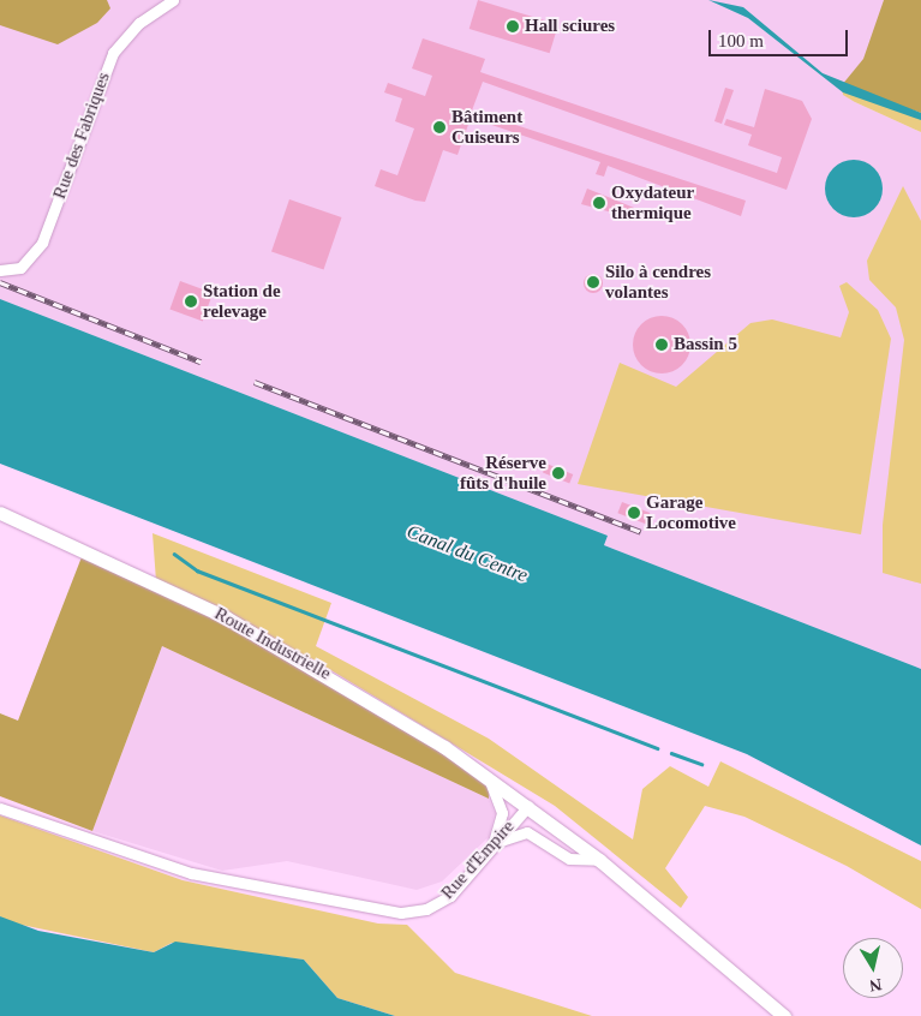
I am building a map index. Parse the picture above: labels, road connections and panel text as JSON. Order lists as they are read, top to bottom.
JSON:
{
  "streets": {
    "main road": ["Route Industrielle", "Rue d'Empire"],
    "street": ["Rue des Fabriques"]
  },
  "crossings": [
    ["Route Industrielle", "Rue d'Empire"]
  ],
  "water": ["Canal du Centre"],
  "places": [
    "Hall sciures",
    "Bâtiment Cuiseurs",
    "Oxydateur thermique",
    "Silo à cendres volantes",
    "Station de relevage",
    "Bassin 5",
    "Réserve fûts d'huile",
    "Garage Locomotive"
  ],
  "scale_bar": "100 m",
  "north": "bottom"
}
